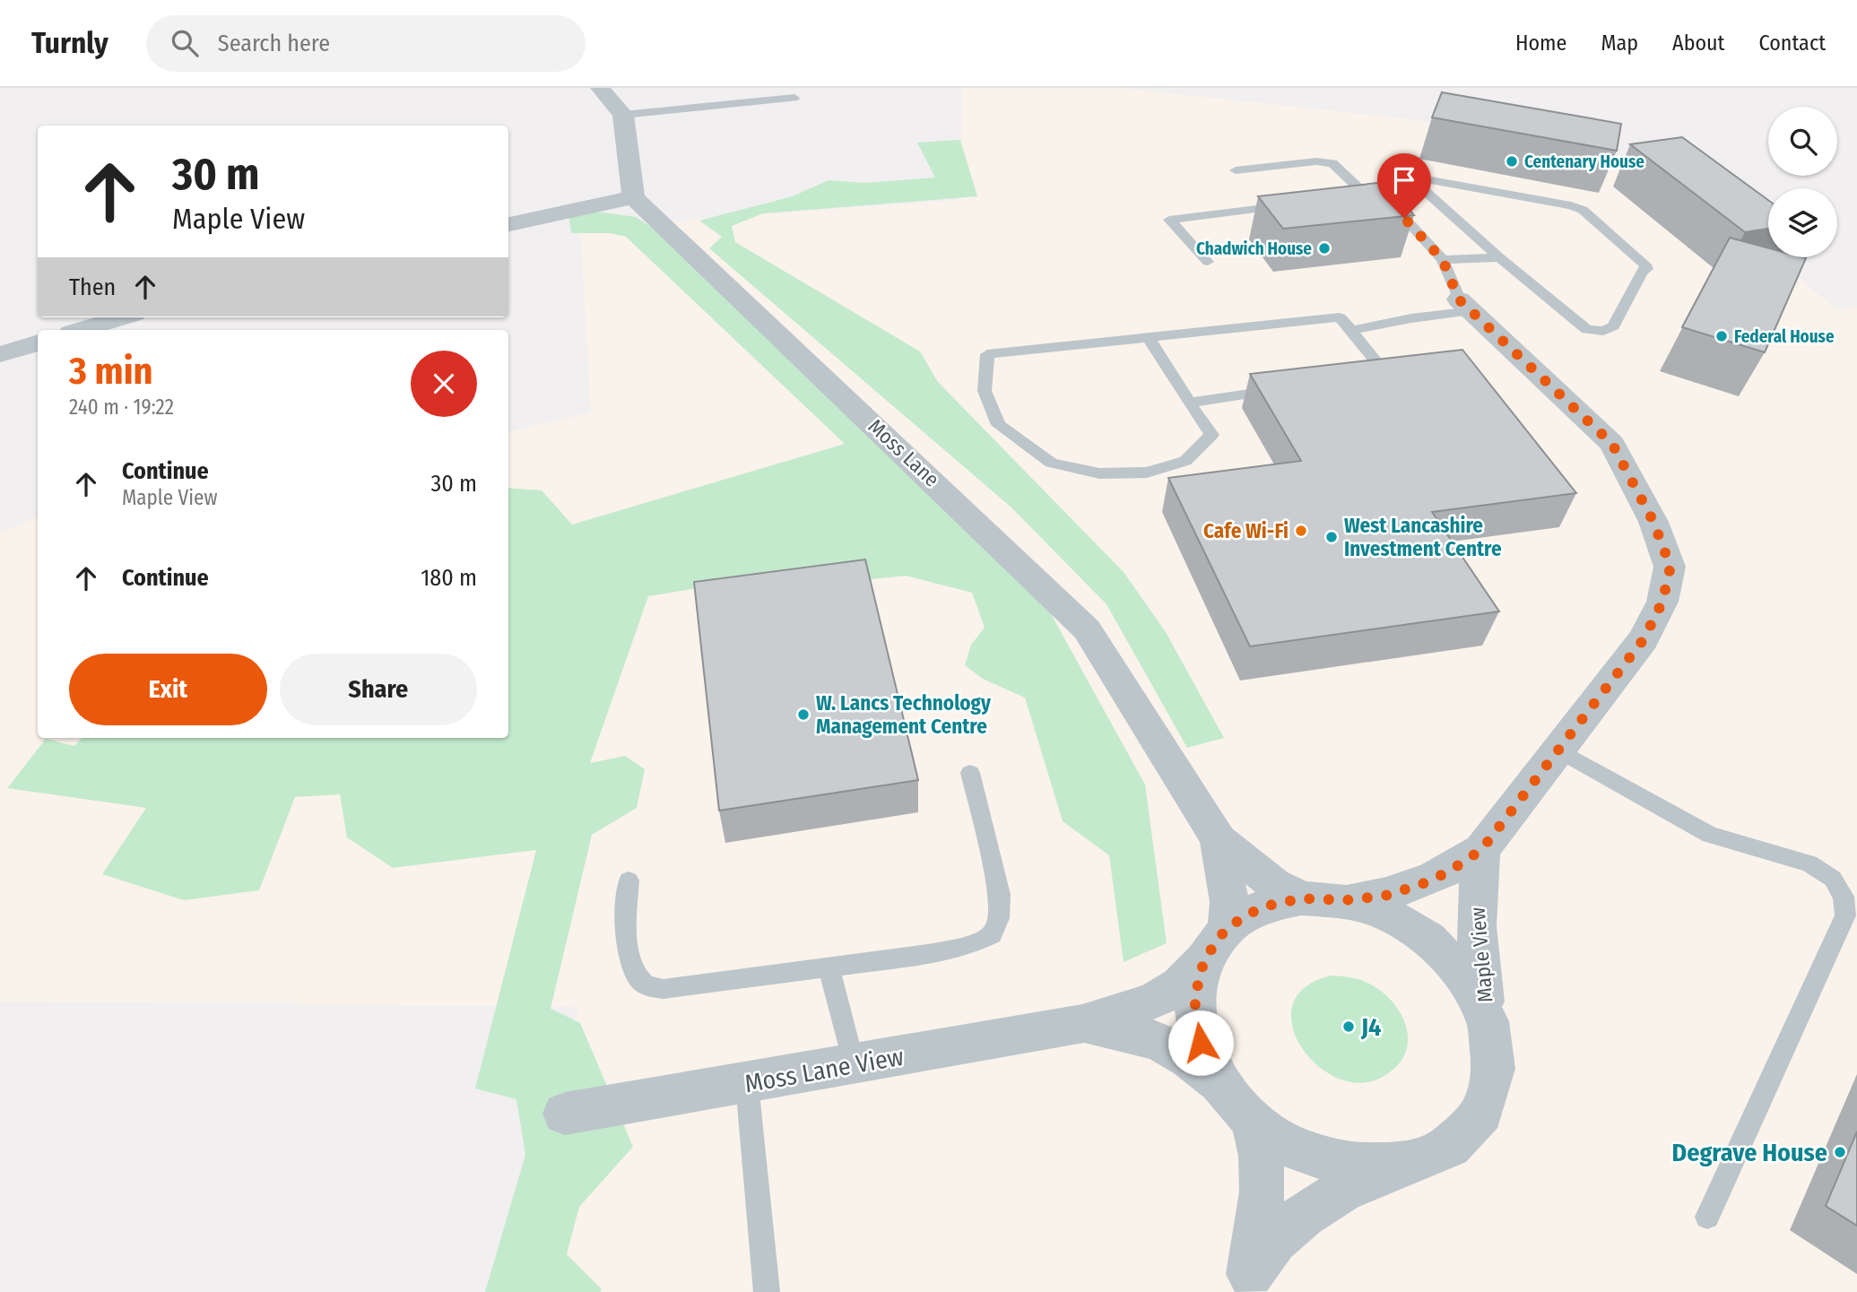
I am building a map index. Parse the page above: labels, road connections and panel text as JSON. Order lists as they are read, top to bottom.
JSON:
{
  "streets": {
    "street": ["Moss Lane", "Maple View", "Moss Lane View"]
  },
  "crossings": [
    ["Moss Lane", "Moss Lane View"]
  ],
  "places": [
    "Centenary House",
    "Chadwich House",
    "Federal House",
    "Cafe Wi-Fi",
    "West Lancashire Investment Centre",
    "W. Lancs Technology Management Centre",
    "J4",
    "Degrave House"
  ],
  "page": {
    "header": "Turnly",
    "search": "Search here",
    "nav": [
      "Home",
      "Map",
      "About",
      "Contact"
    ],
    "turn": ["30 m", "Maple View"],
    "then": "Then",
    "heading": ["3 min", "240 m · 19:22"],
    "list": [
      {
        "name": "Continue",
        "note": "Maple View",
        "value": "30 m"
      },
      {
        "name": "Continue",
        "value": "180 m"
      }
    ],
    "buttons": ["Exit", "Share"]
  }
}
